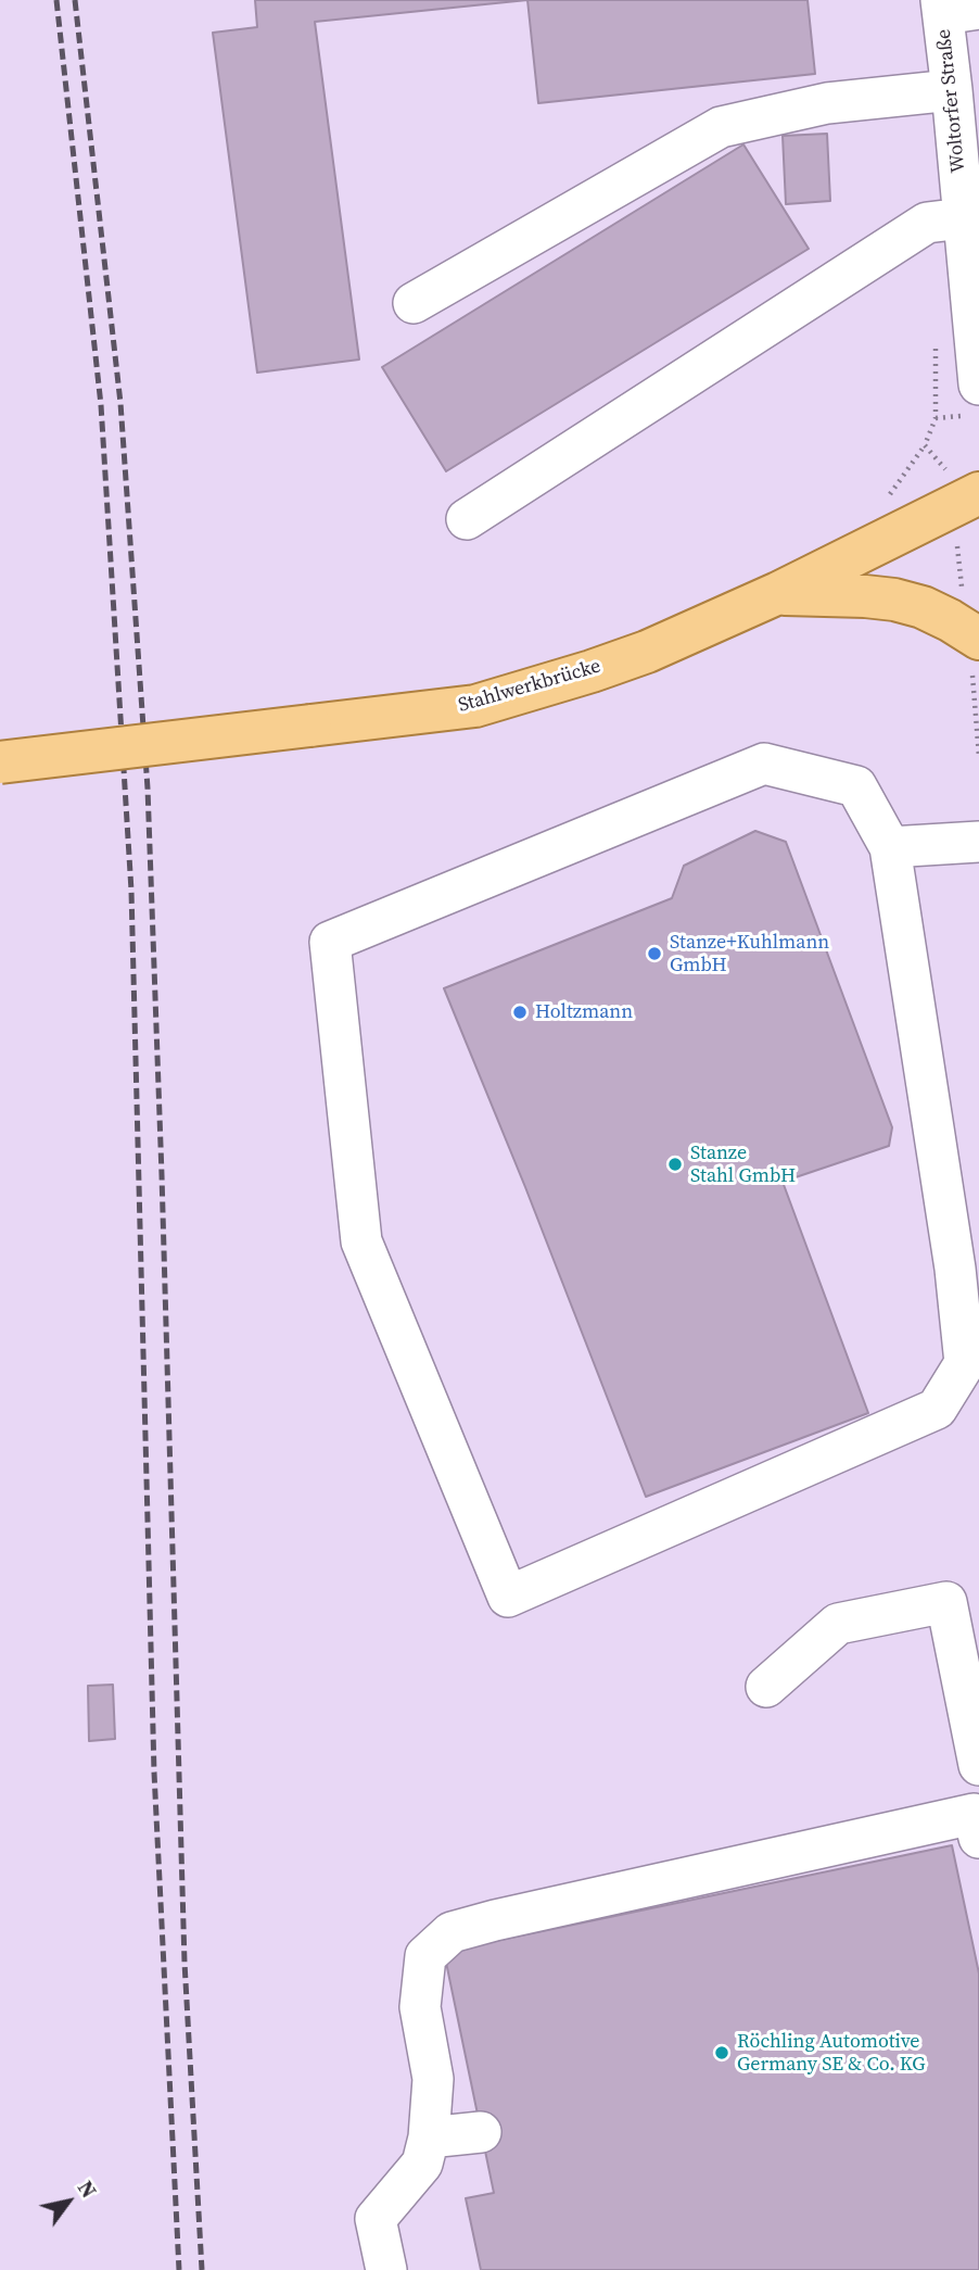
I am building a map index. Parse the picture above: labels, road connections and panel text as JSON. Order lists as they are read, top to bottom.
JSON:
{
  "streets": {
    "main road": ["Stahlwerkbrücke"],
    "street": ["Woltorfer Straße"]
  },
  "places": [
    "Stanze+Kuhlmann GmbH",
    "Holtzmann",
    "Stanze Stahl GmbH",
    "Röchling Automotive Germany SE & Co. KG"
  ],
  "north": "top right"
}
